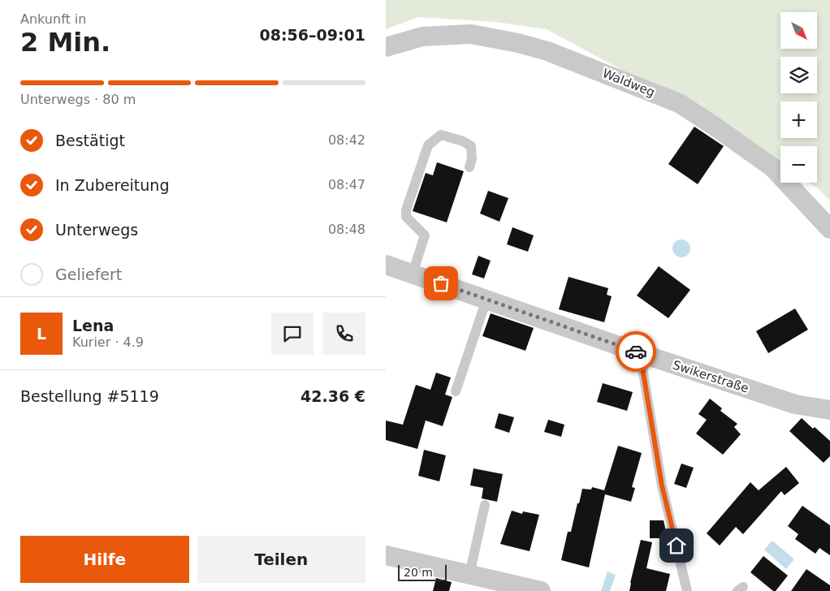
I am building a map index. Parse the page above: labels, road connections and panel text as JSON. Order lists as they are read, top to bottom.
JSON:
{
  "streets": {
    "street": ["Waldweg", "Swikerstraße"]
  },
  "scale_bar": "20 m",
  "north": "bottom right",
  "page": {
    "heading": ["2 Min.", "Ankunft in", "08:56–09:01"],
    "panel": [
      "Lena",
      "Kurier · 4.9",
      "Bestellung #5119",
      "42.36 €"
    ],
    "map_buttons": ["+", "−"],
    "bar": "Unterwegs · 80 m",
    "list": [
      ["Bestätigt", "08:42"],
      ["In Zubereitung", "08:47"],
      ["Unterwegs", "08:48"],
      "Geliefert"
    ],
    "round": "L",
    "buttons": ["Hilfe", "Teilen"],
    "scale": "20 m"
  }
}
